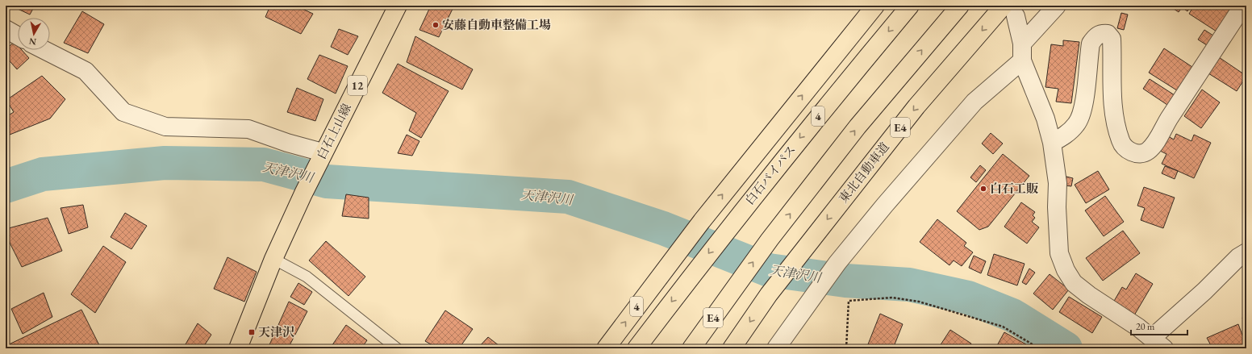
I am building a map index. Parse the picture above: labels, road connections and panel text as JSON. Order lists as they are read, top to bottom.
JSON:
{
  "streets": {
    "main road": [
      "12",
      "4",
      "E4",
      "白石上山線",
      "東北自動車道",
      "白石バイパス"
    ]
  },
  "water": ["天津沢川"],
  "places": {
    "other": ["安藤自動車整備工場", "白石工販"],
    "transit": ["天津沢"]
  },
  "scale_bar": "20 m",
  "north": "bottom"
}
